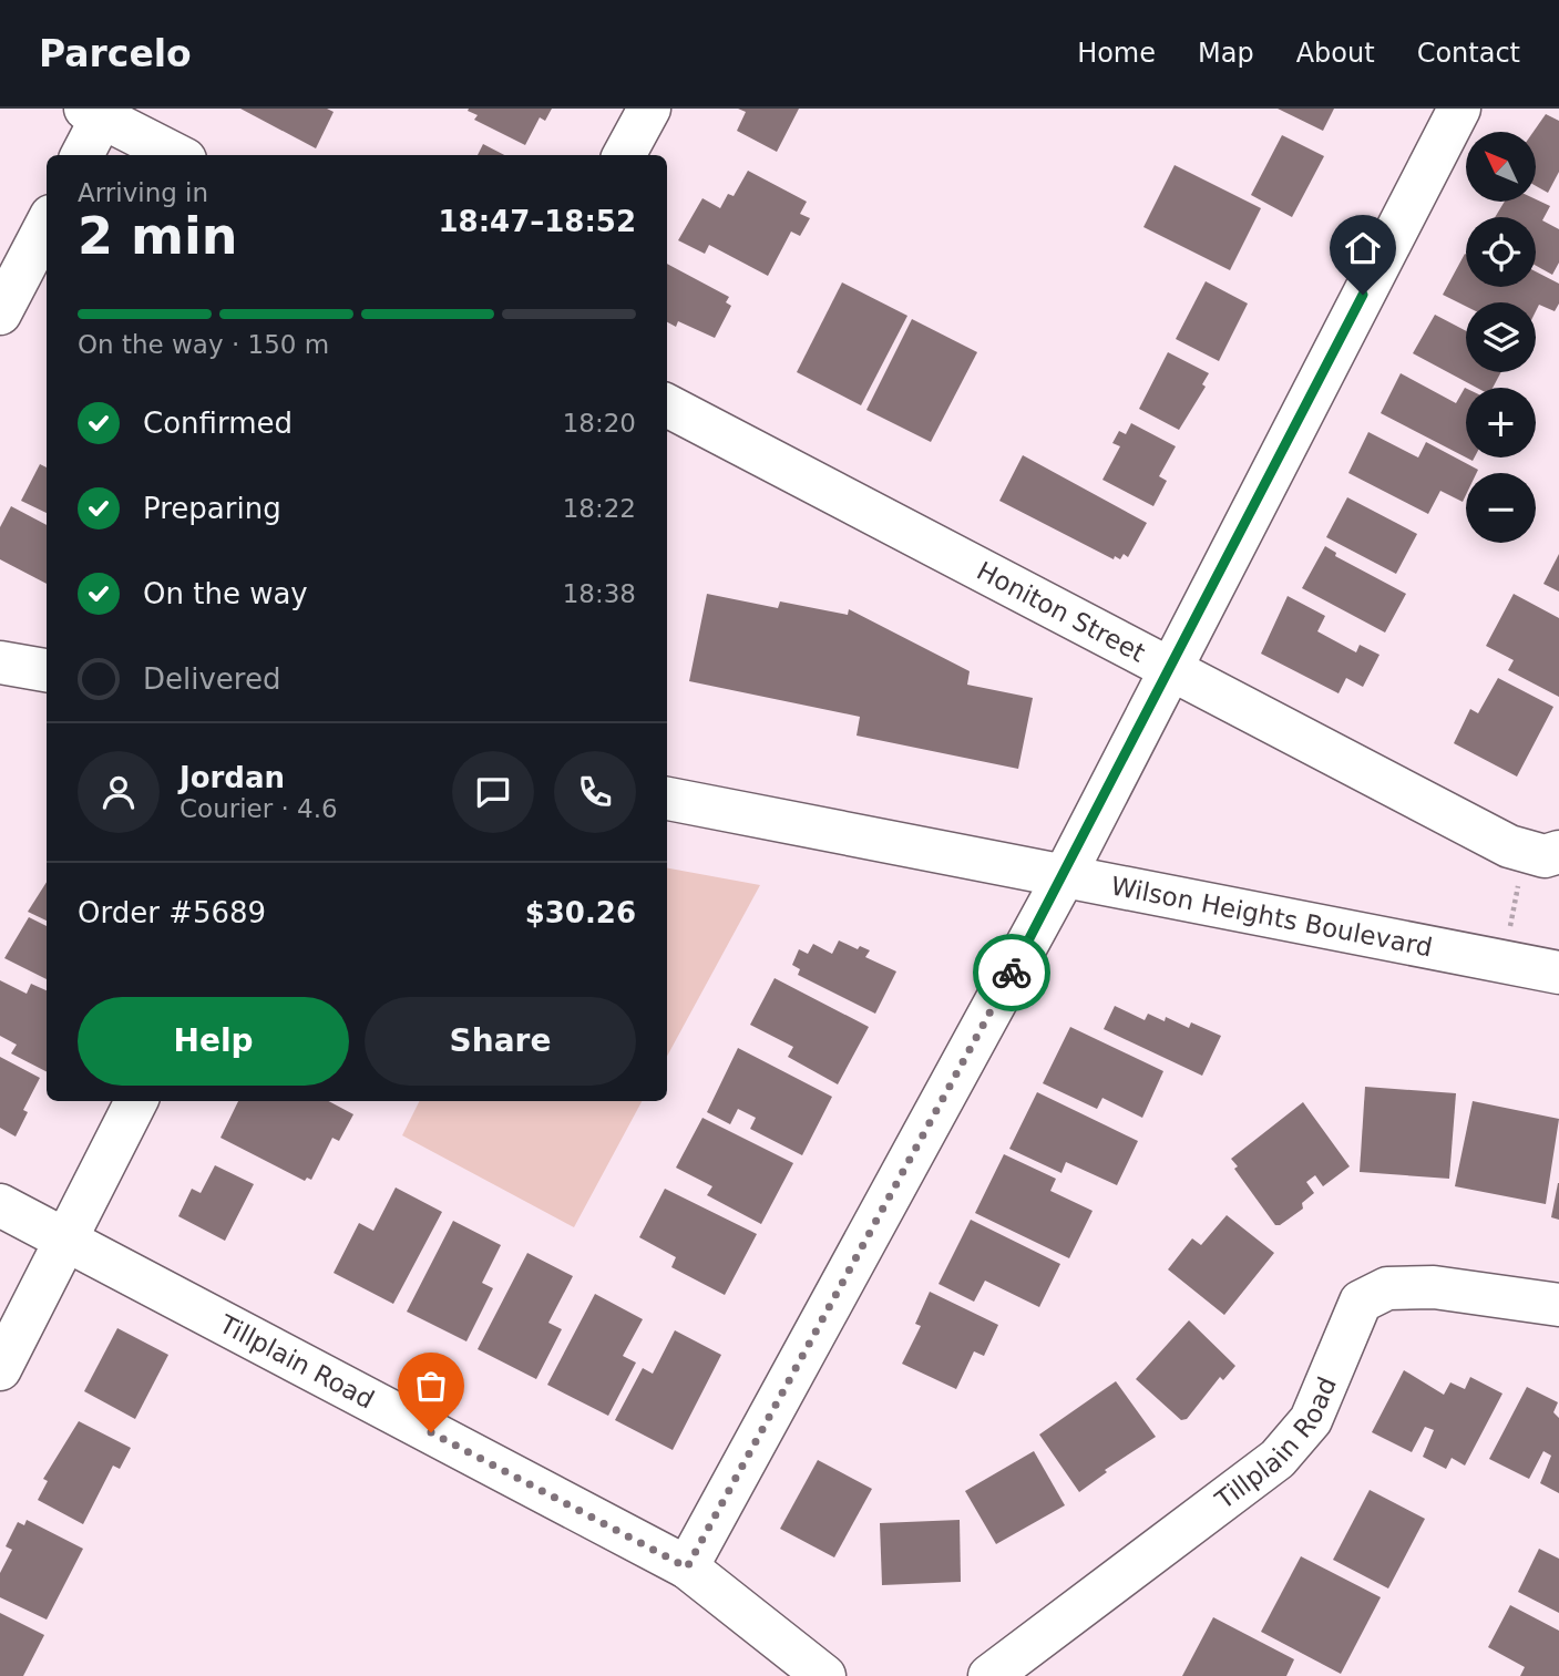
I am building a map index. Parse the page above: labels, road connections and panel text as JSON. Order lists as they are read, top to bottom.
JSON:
{
  "streets": {
    "street": ["Honiton Street", "Wilson Heights Boulevard", "Tillplain Road"]
  },
  "north": "top left",
  "page": {
    "header": "Parcelo",
    "nav": [
      "Home",
      "Map",
      "About",
      "Contact"
    ],
    "map_buttons": ["+", "−"],
    "heading": ["2 min", "Arriving in", "18:47–18:52"],
    "panel": [
      "Jordan",
      "Courier · 4.6",
      "Order #5689",
      "$30.26"
    ],
    "bar": "On the way · 150 m",
    "list": [
      ["Confirmed", "18:20"],
      ["Preparing", "18:22"],
      ["On the way", "18:38"],
      "Delivered"
    ],
    "buttons": ["Help", "Share"]
  }
}
